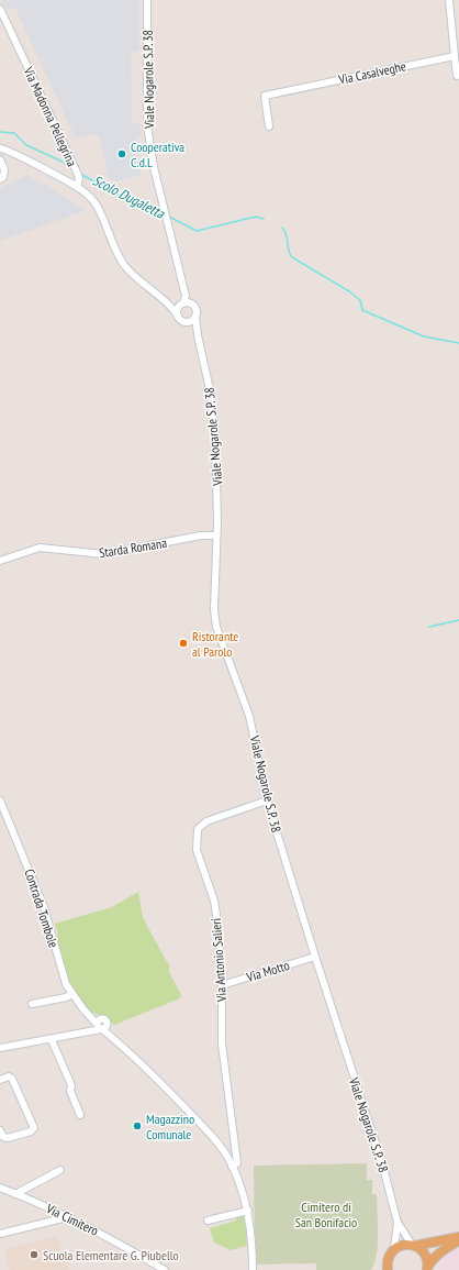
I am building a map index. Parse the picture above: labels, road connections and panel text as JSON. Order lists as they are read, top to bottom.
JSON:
{
  "streets": {
    "street": [
      "Via Casalveghe",
      "Viale Nogarole S.P. 38",
      "Via Madonna Pellegrina",
      "Starda Romana",
      "Contrada Tombole",
      "Via Antonio Salieri",
      "Via Motto",
      "Via Cimitero"
    ]
  },
  "crossings": [
    ["Viale Nogarole S.P. 38", "Starda Romana"],
    ["Viale Nogarole S.P. 38", "Via Antonio Salieri"],
    ["Viale Nogarole S.P. 38", "Via Motto"],
    ["Contrada Tombole", "Via Antonio Salieri"],
    ["Via Antonio Salieri", "Via Motto"]
  ],
  "water": ["Scolo Dugaletta"],
  "parks": ["Cimitero di San Bonifacio"],
  "places": [
    "Cooperativa C.d.L",
    "Ristorante al Parolo",
    "Magazzino Comunale",
    "Scuola Elementare G. Piubello"
  ]
}
